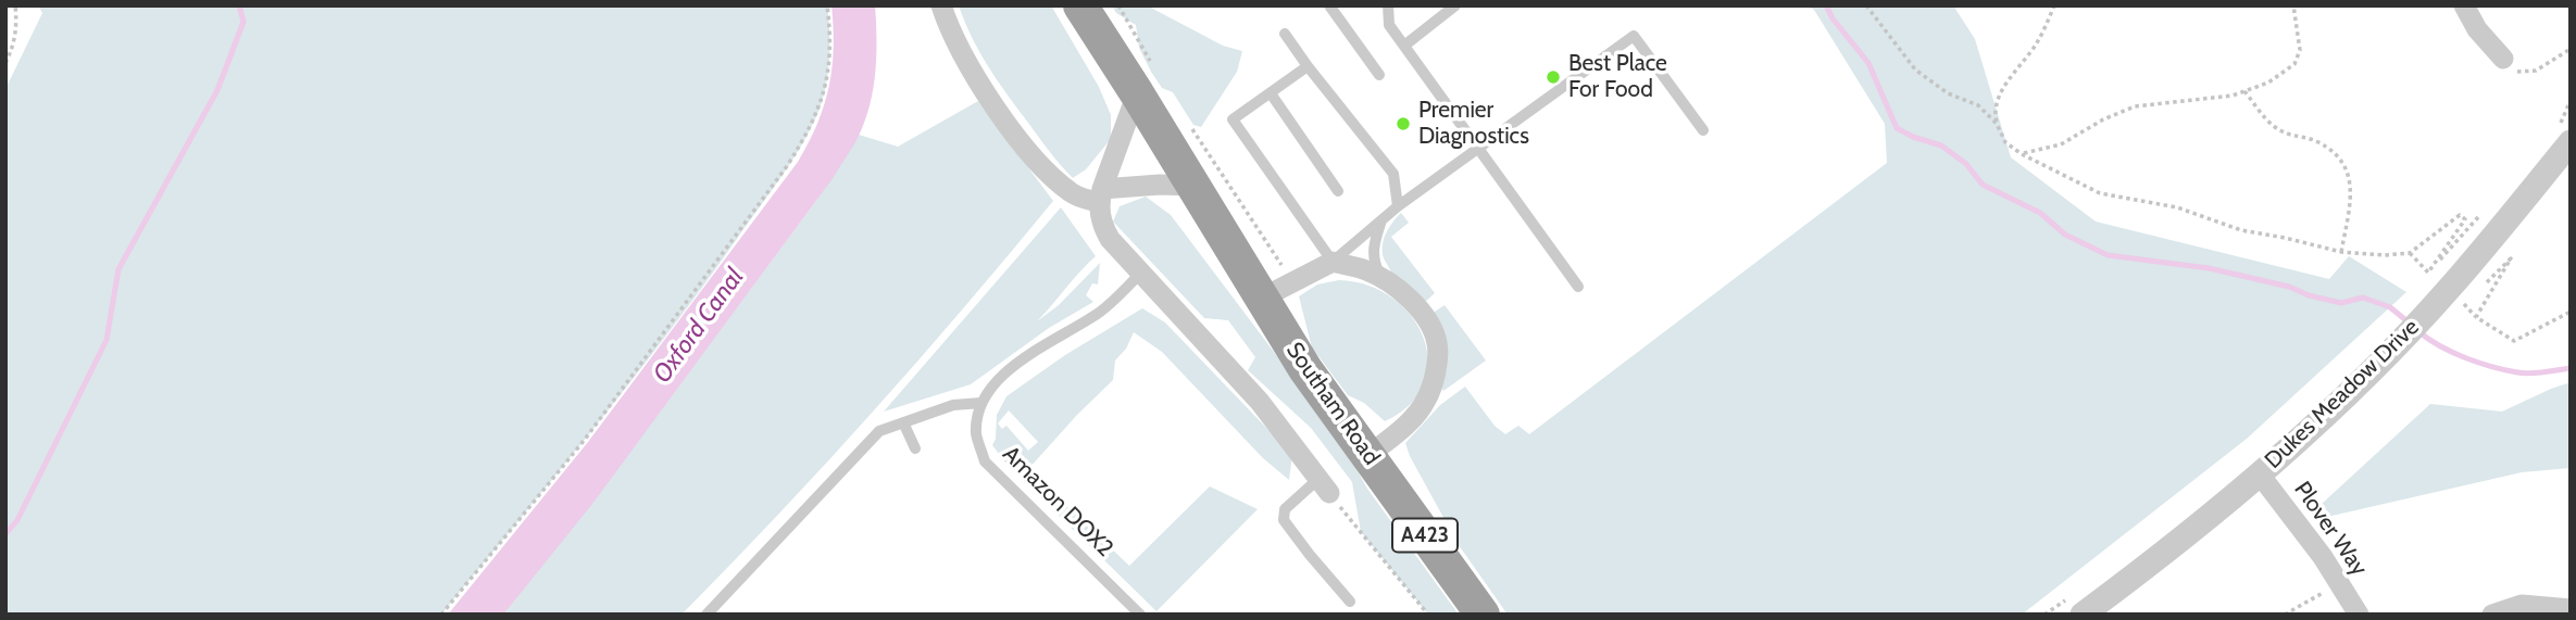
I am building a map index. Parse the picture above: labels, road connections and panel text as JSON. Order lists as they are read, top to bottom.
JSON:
{
  "streets": {
    "highway": ["Southam Road", "A423"],
    "street": ["Dukes Meadow Drive", "Plover Way"],
    "lane": ["Amazon DOX2"]
  },
  "crossings": [
    ["Dukes Meadow Drive", "Plover Way"]
  ],
  "water": ["Oxford Canal"],
  "places": ["Best Place For Food", "Premier Diagnostics"]
}
